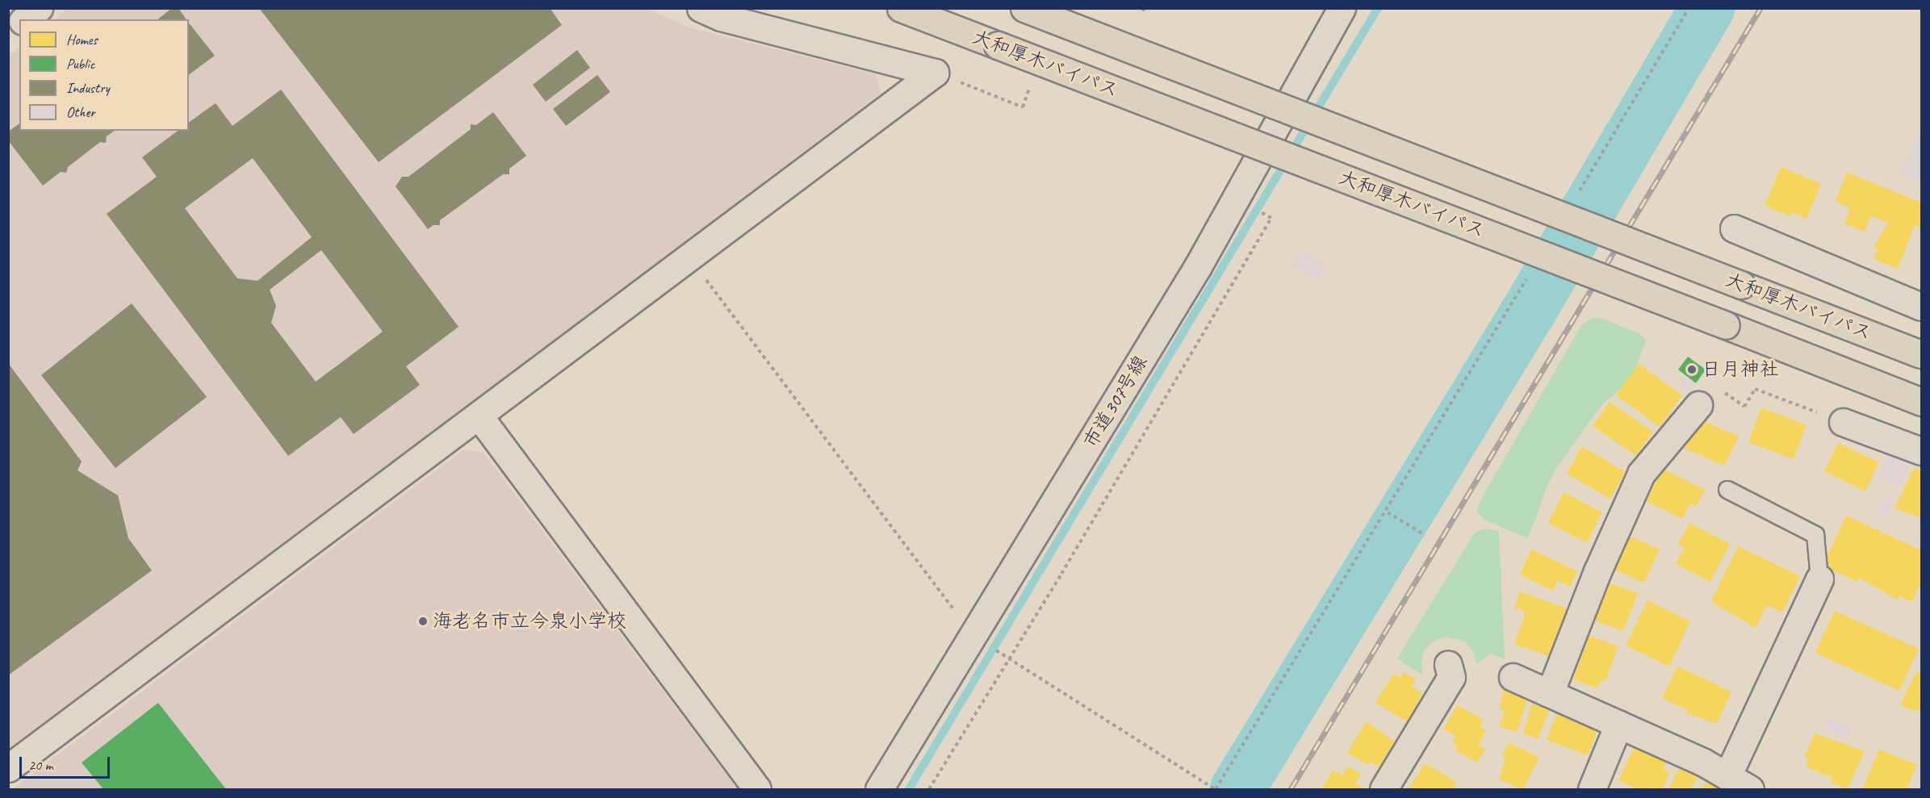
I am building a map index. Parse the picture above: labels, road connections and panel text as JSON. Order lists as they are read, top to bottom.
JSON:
{
  "streets": {
    "highway": ["大和厚木バイパス"],
    "street": ["市道307号線"]
  },
  "places": ["日月神社", "海老名市立今泉小学校"],
  "legend": [
    "Homes",
    "Public",
    "Industry",
    "Other"
  ],
  "scale_bar": "20 m"
}
